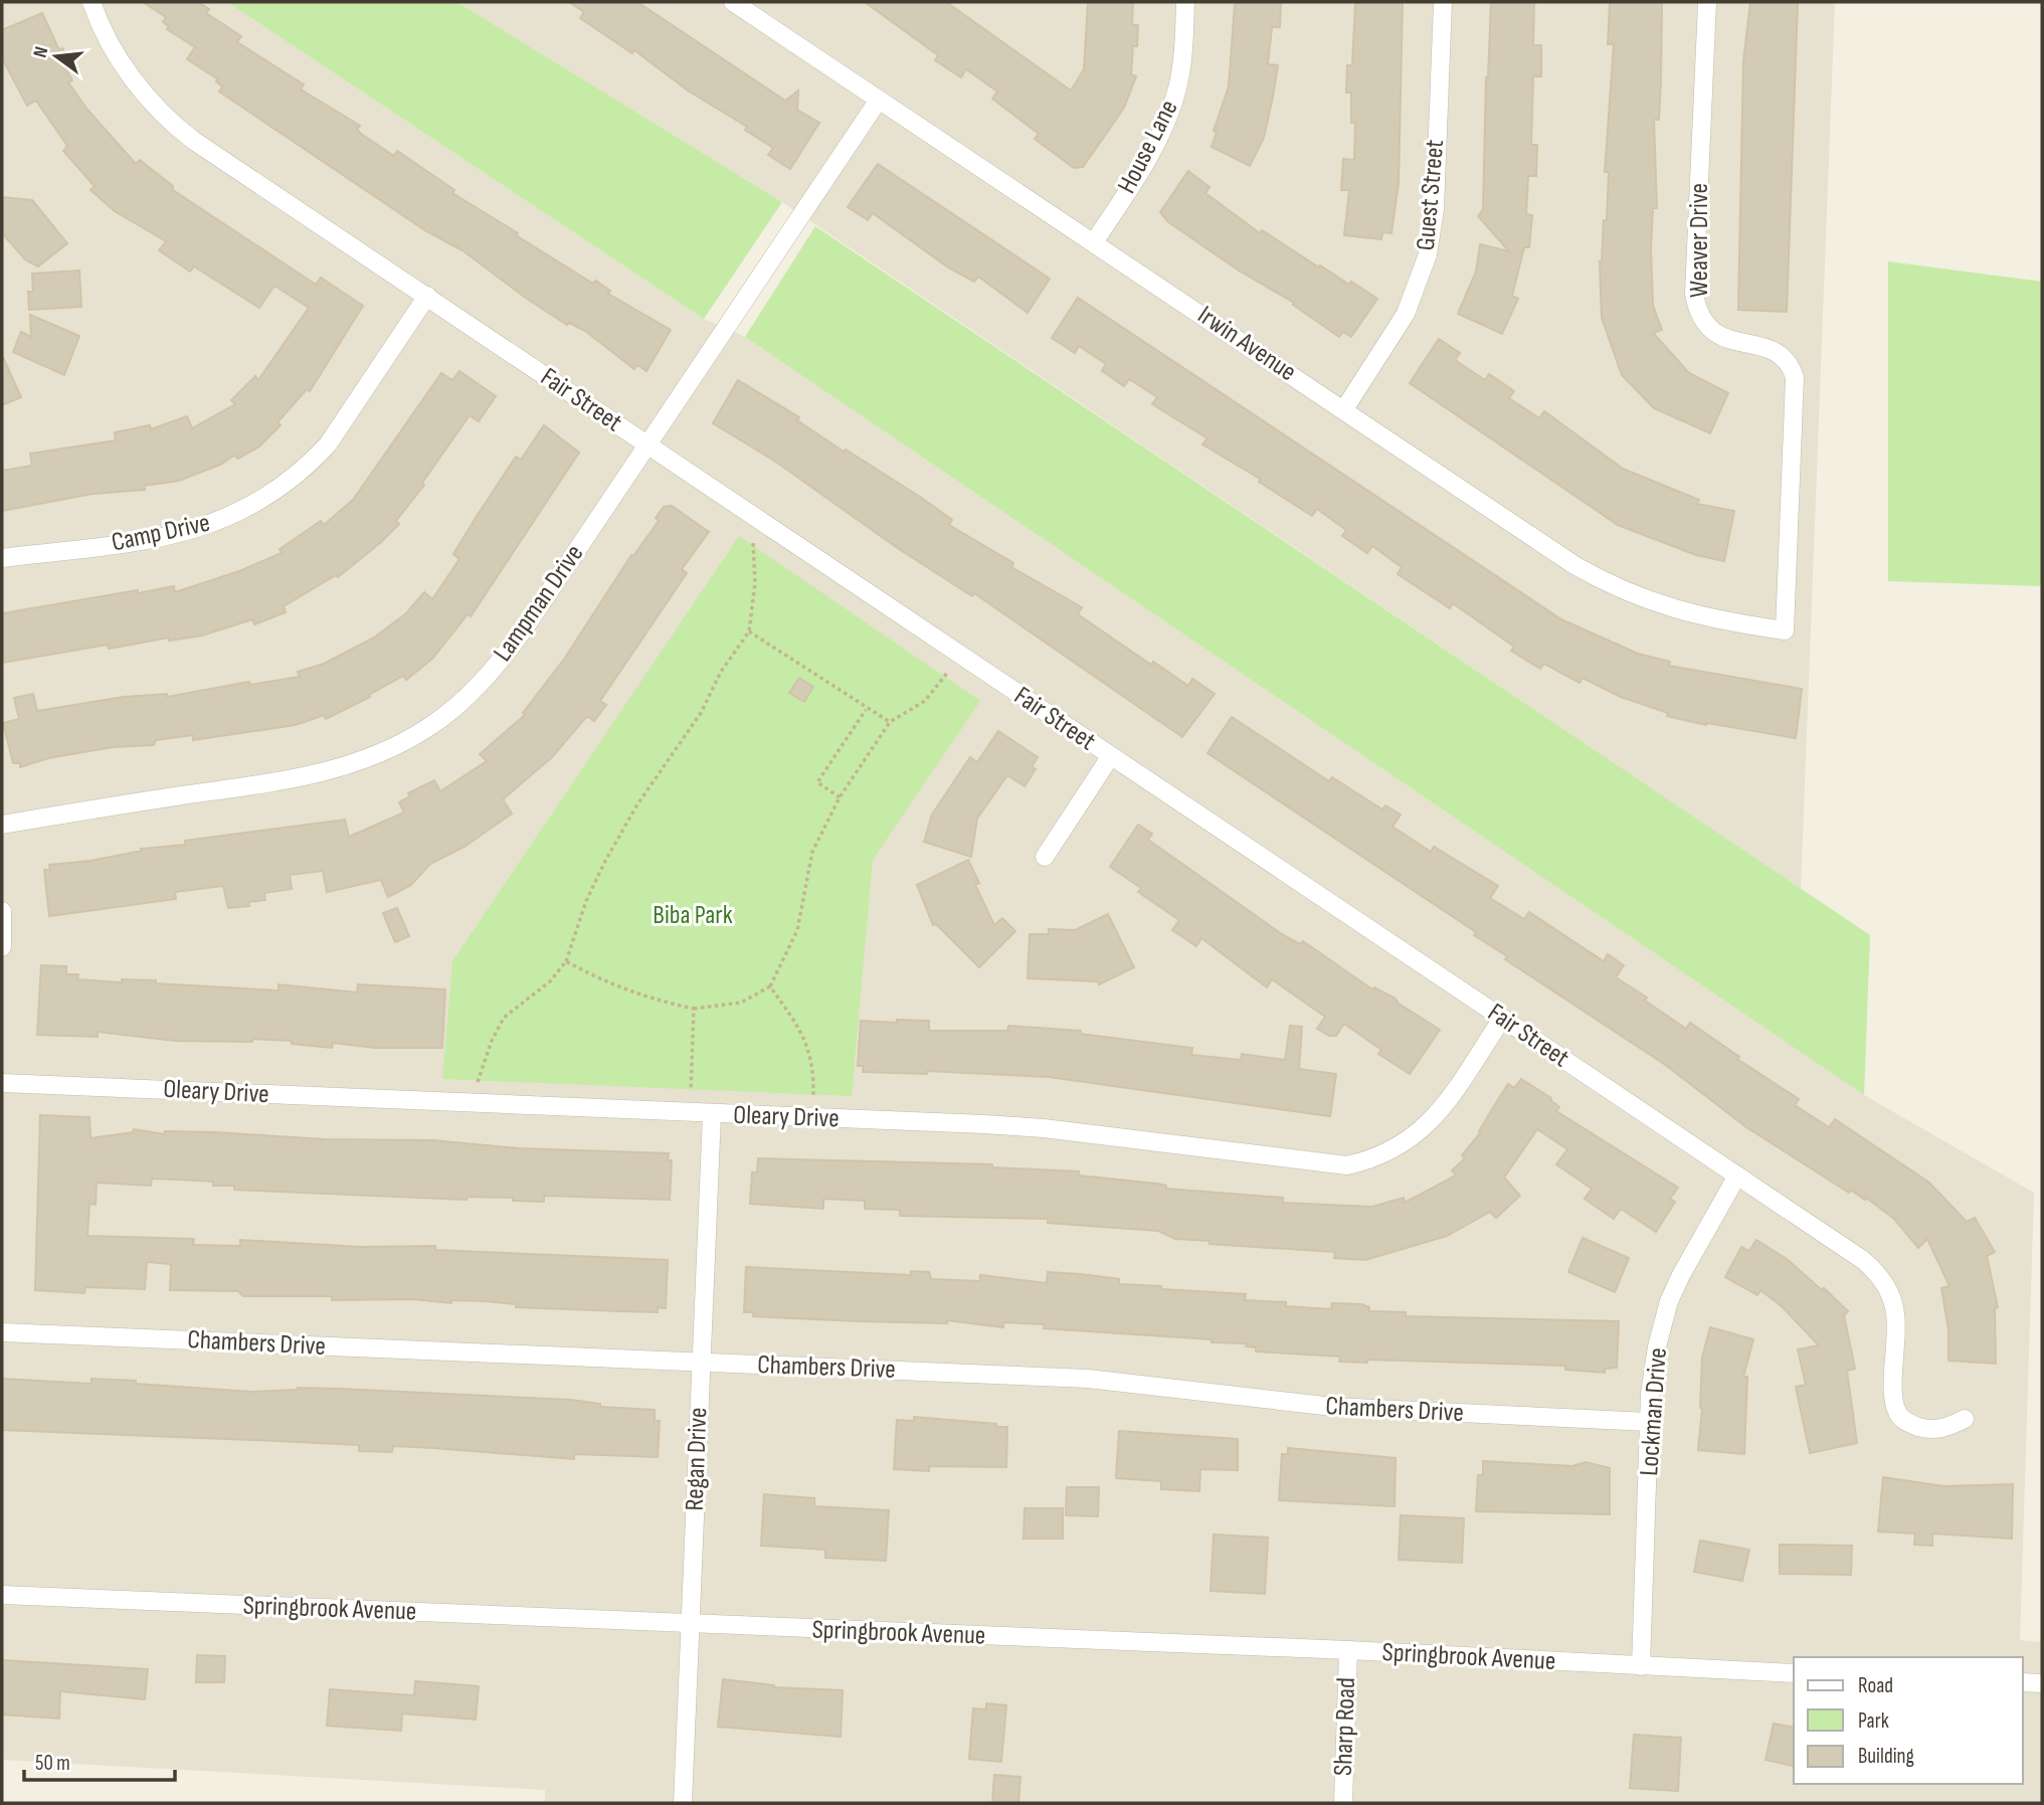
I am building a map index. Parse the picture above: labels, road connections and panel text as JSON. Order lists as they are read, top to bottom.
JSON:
{
  "streets": {
    "street": [
      "House Lane",
      "Guest Street",
      "Weaver Drive",
      "Irwin Avenue",
      "Fair Street",
      "Camp Drive",
      "Lampman Drive",
      "Oleary Drive",
      "Chambers Drive",
      "Lockman Drive",
      "Regan Drive",
      "Springbrook Avenue",
      "Sharp Road"
    ]
  },
  "crossings": [
    ["House Lane", "Irwin Avenue"],
    ["Guest Street", "Irwin Avenue"],
    ["Weaver Drive", "Irwin Avenue"],
    ["Irwin Avenue", "Lampman Drive"],
    ["Fair Street", "Camp Drive"],
    ["Fair Street", "Lampman Drive"],
    ["Fair Street", "Oleary Drive"],
    ["Fair Street", "Lockman Drive"],
    ["Oleary Drive", "Regan Drive"],
    ["Chambers Drive", "Lockman Drive"],
    ["Chambers Drive", "Regan Drive"],
    ["Lockman Drive", "Springbrook Avenue"],
    ["Regan Drive", "Springbrook Avenue"],
    ["Springbrook Avenue", "Sharp Road"]
  ],
  "parks": ["Biba Park"],
  "legend": ["Road", "Park", "Building"],
  "scale_bar": "50 m",
  "north": "left"
}
